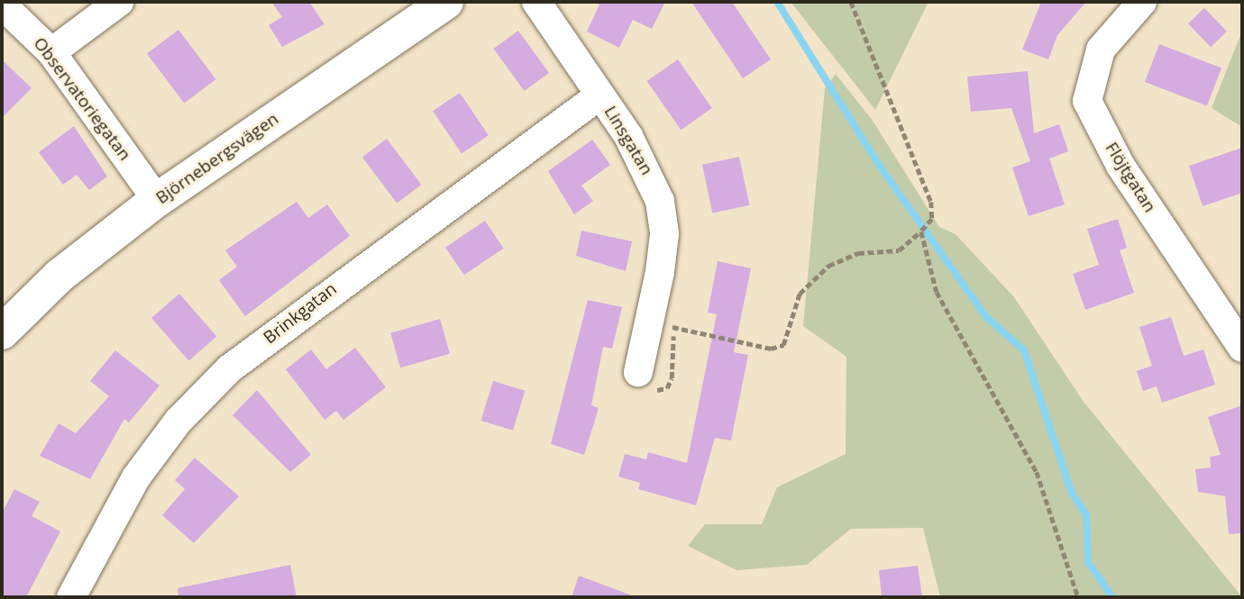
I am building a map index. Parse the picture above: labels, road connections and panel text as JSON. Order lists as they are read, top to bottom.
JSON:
{
  "streets": {
    "street": [
      "Observatoriegatan",
      "Linsgatan",
      "Björnebergsvägen",
      "Flöjtgatan",
      "Brinkgatan"
    ]
  },
  "crossings": [
    ["Observatoriegatan", "Björnebergsvägen"],
    ["Linsgatan", "Brinkgatan"]
  ]
}
